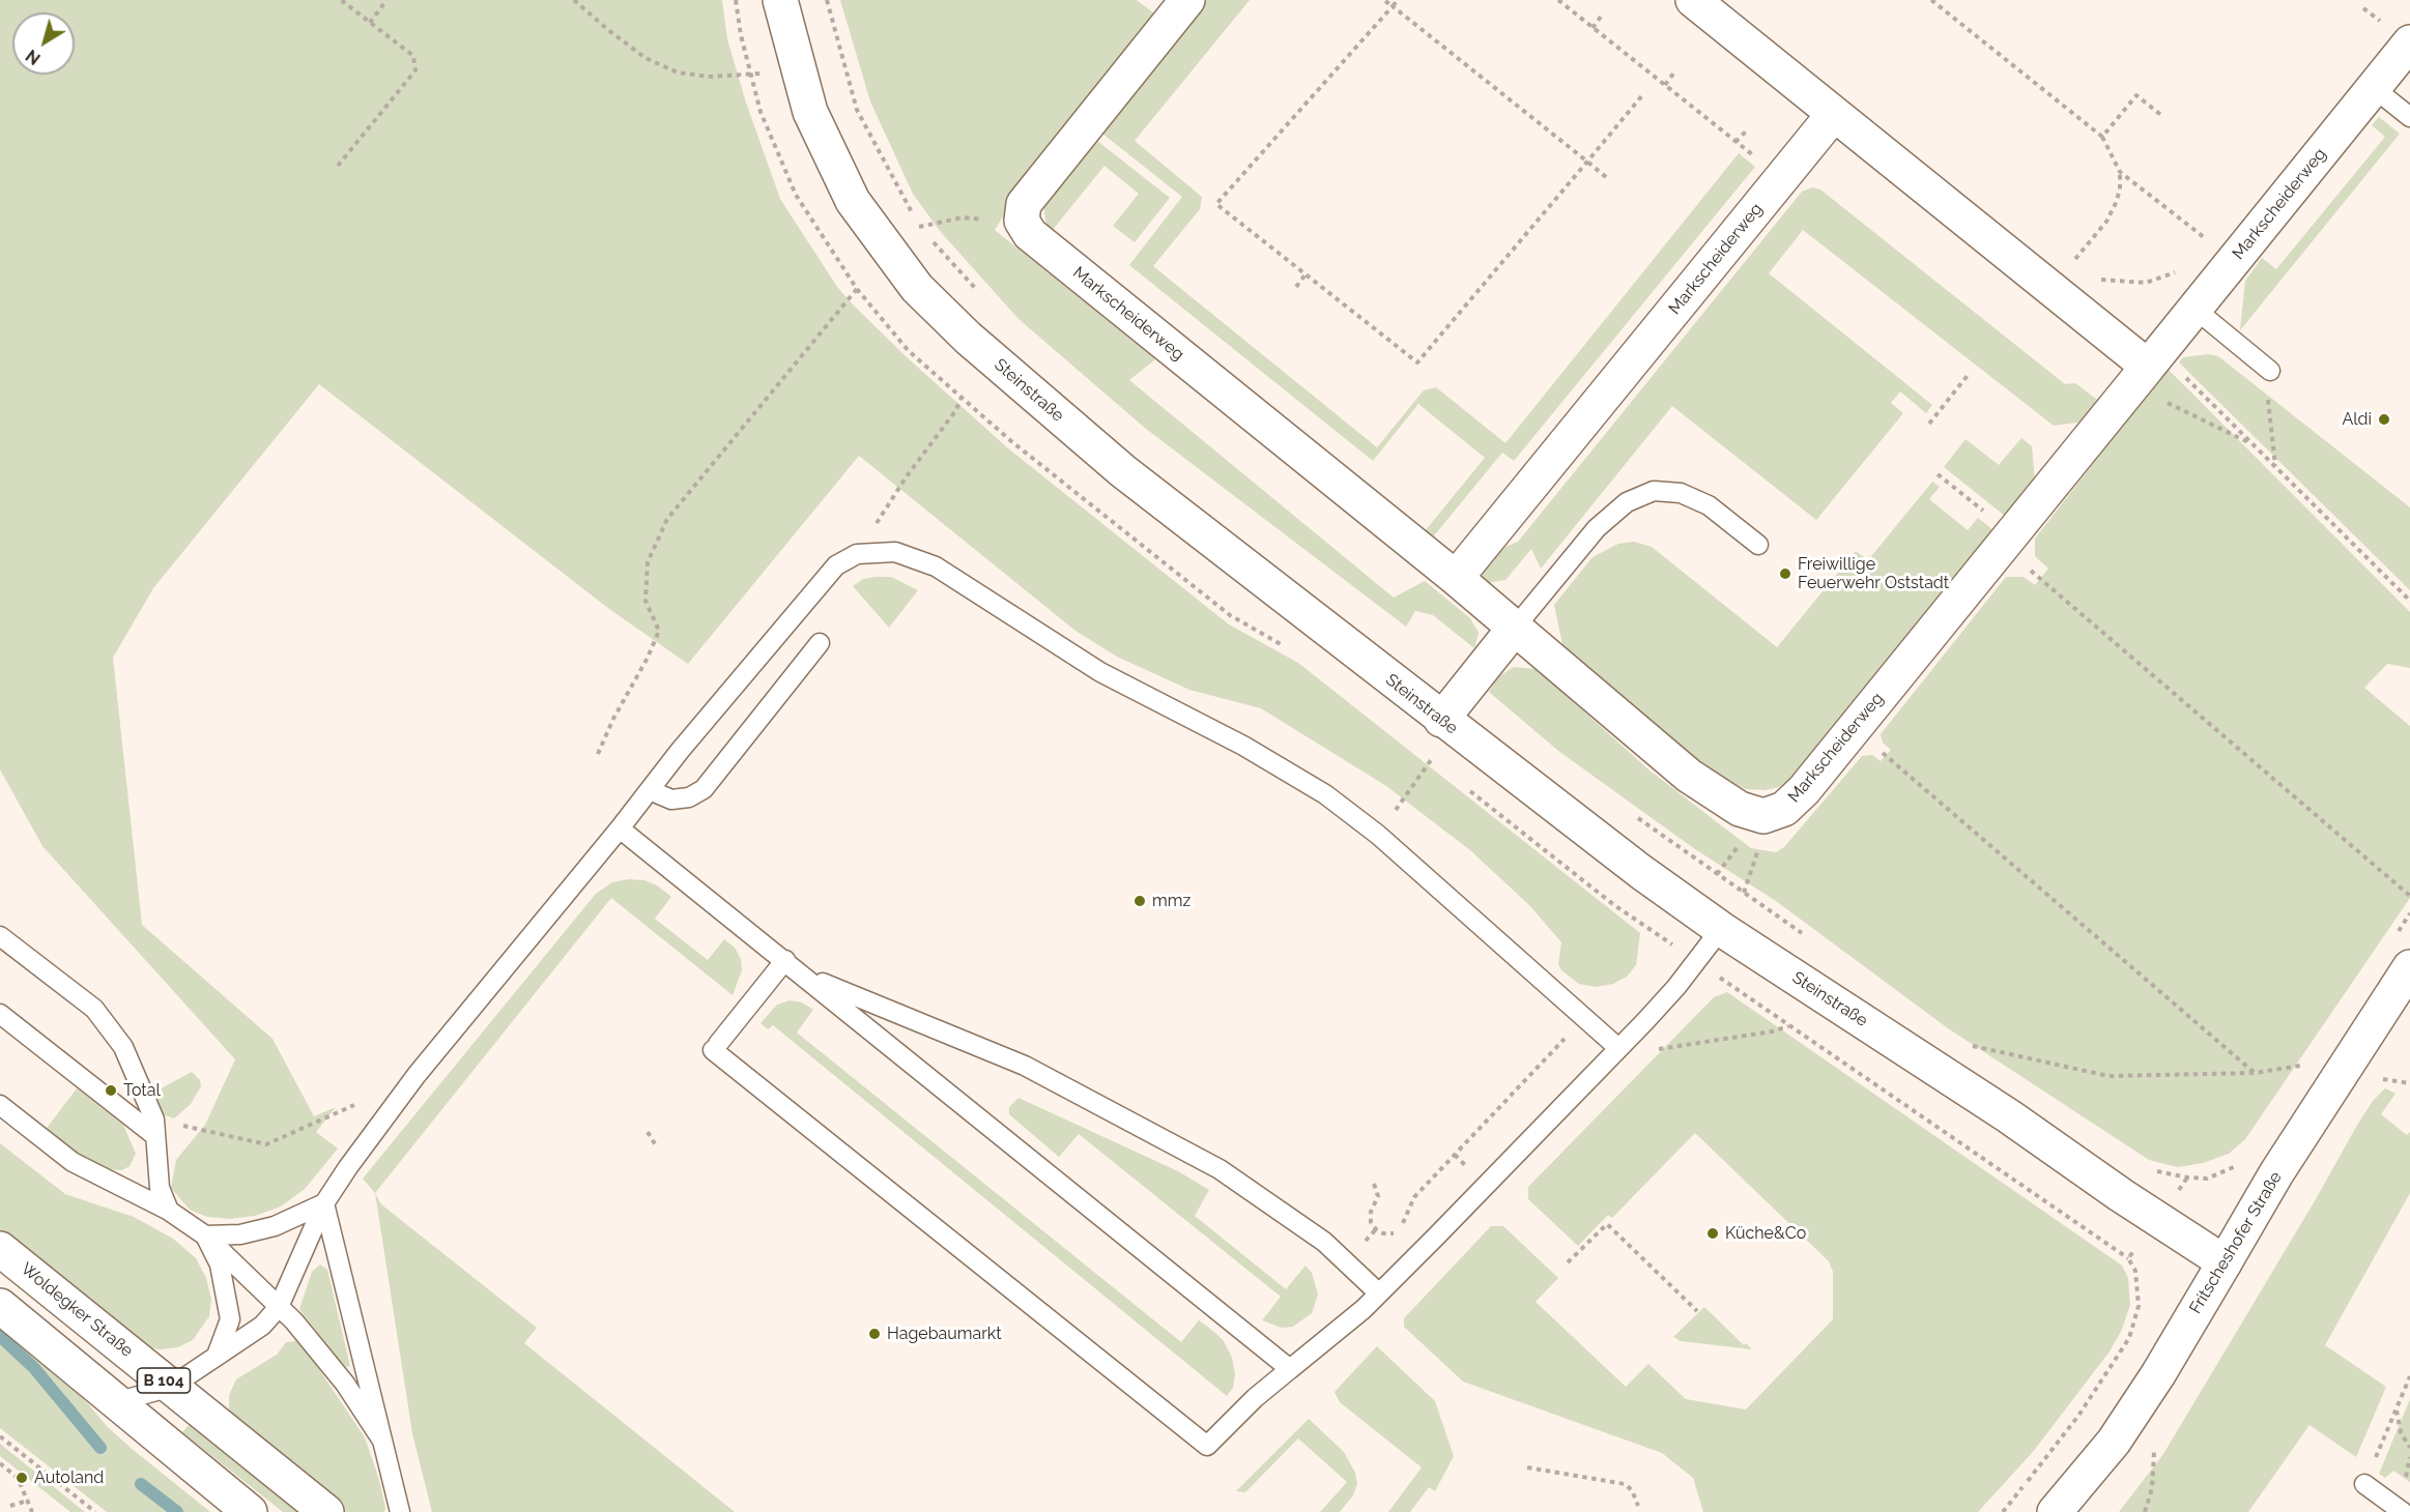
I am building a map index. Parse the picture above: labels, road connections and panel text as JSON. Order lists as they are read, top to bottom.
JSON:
{
  "streets": {
    "street": [
      "Markscheiderweg",
      "Steinstraße",
      "Fritscheshofer Straße",
      "Woldegker Straße",
      "B 104"
    ]
  },
  "crossings": [
    ["Steinstraße", "Fritscheshofer Straße"]
  ],
  "places": [
    "Aldi",
    "Freiwillige Feuerwehr Oststadt",
    "mmz",
    "Total",
    "Küche&Co",
    "Hagebaumarkt",
    "Autoland"
  ],
  "north": "bottom left"
}
